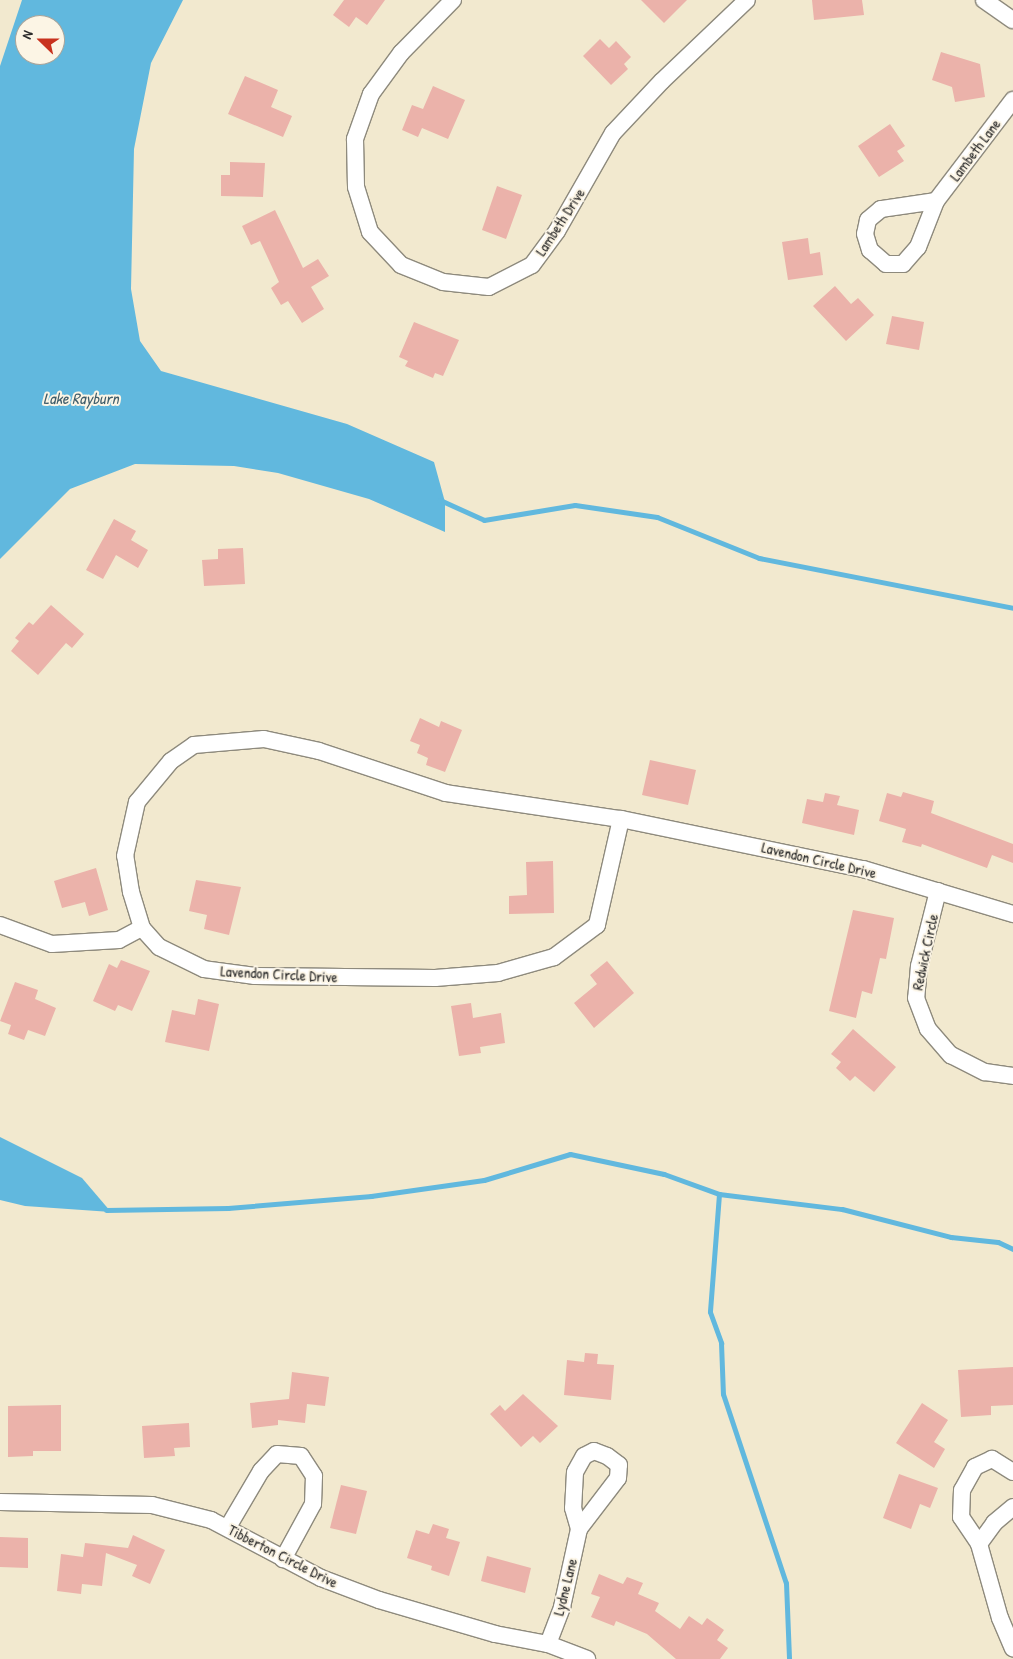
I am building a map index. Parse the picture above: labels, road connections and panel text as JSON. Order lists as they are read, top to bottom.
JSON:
{
  "streets": {
    "street": [
      "Lambeth Lane",
      "Lambeth Drive",
      "Lavendon Circle Drive",
      "Redwick Circle",
      "Tibberton Circle Drive",
      "Lydne Lane"
    ]
  },
  "crossings": [
    ["Lavendon Circle Drive", "Redwick Circle"],
    ["Tibberton Circle Drive", "Lydne Lane"]
  ],
  "water": ["Lake Rayburn"],
  "north": "left"
}
